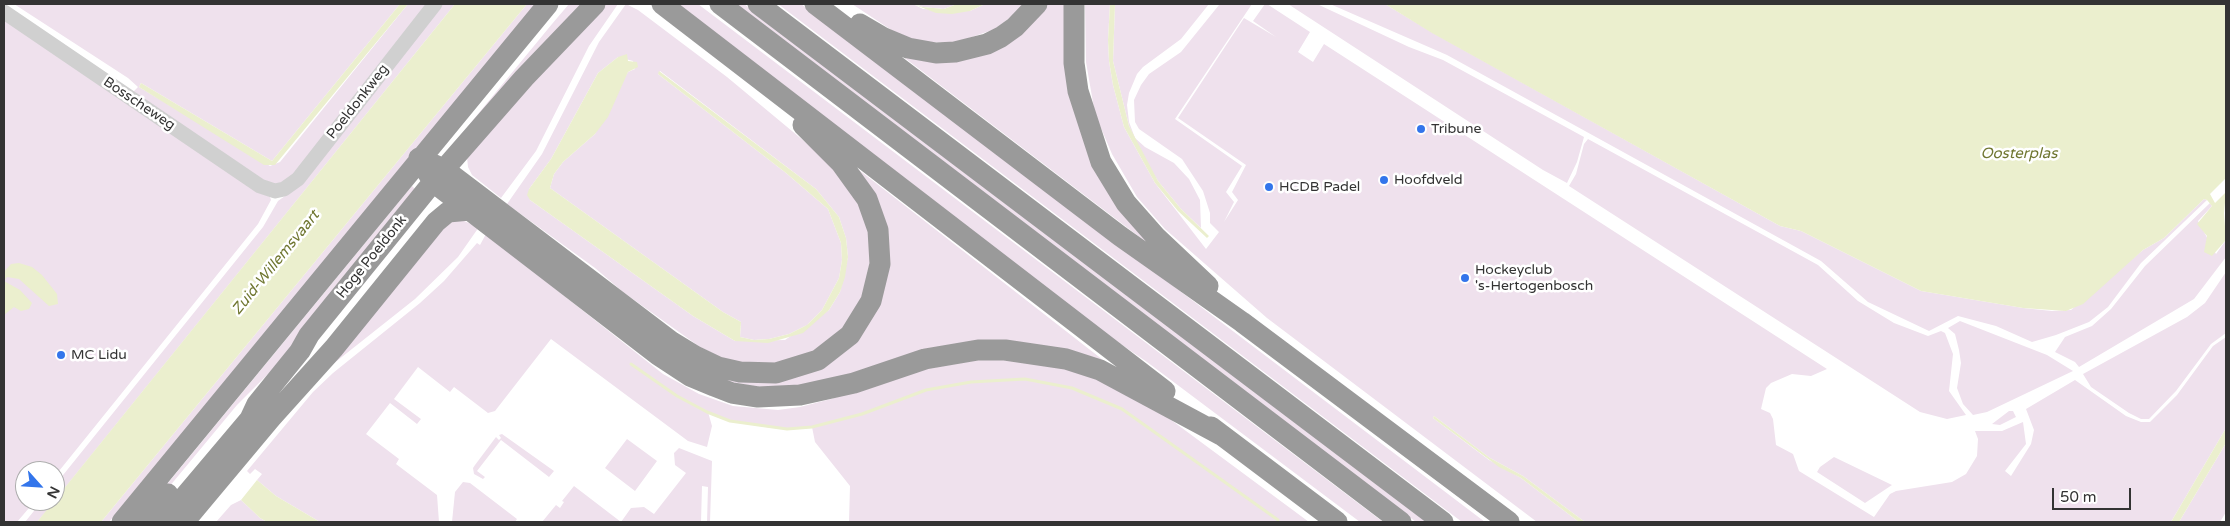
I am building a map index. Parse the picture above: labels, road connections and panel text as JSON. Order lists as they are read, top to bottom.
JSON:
{
  "streets": {
    "highway": ["Hoge Poeldonk"],
    "street": ["Poeldonkweg", "Bosscheweg"]
  },
  "crossings": [
    ["Poeldonkweg", "Bosscheweg"]
  ],
  "water": ["Oosterplas", "Zuid-Willemsvaart"],
  "places": [
    "Tribune",
    "Hoofdveld",
    "HCDB Padel",
    "Hockeyclub 's-Hertogenbosch",
    "MC Lidu"
  ],
  "scale_bar": "50 m",
  "north": "bottom right"
}
